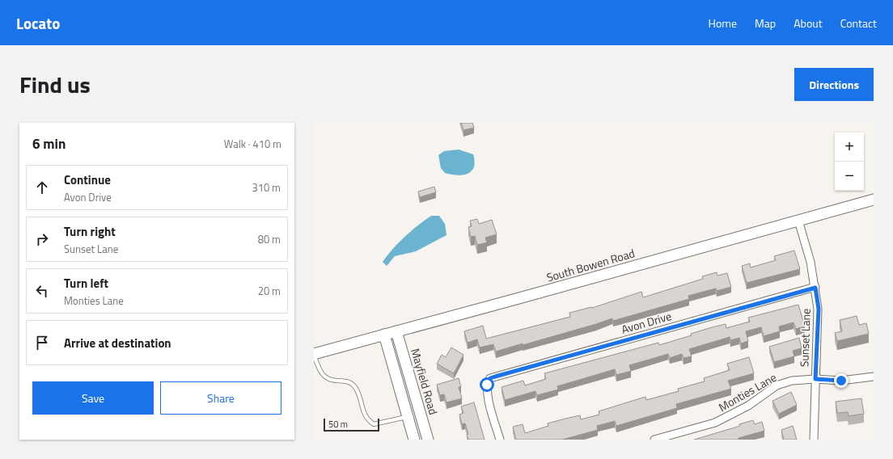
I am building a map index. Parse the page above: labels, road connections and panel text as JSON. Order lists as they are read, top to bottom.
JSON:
{
  "streets": {
    "main road": ["South Bowen Road", "Mayfield Road"],
    "street": ["Avon Drive", "Sunset Lane", "Monties Lane"]
  },
  "crossings": [
    ["South Bowen Road", "Sunset Lane"],
    ["South Bowen Road", "Mayfield Road"],
    ["Avon Drive", "Sunset Lane"],
    ["Sunset Lane", "Monties Lane"]
  ],
  "scale_bar": "50 m",
  "page": {
    "header": "Locato",
    "nav": [
      "Home",
      "Map",
      "About",
      "Contact"
    ],
    "title": "Find us",
    "buttons": [
      "Directions",
      ["Save", "Share"]
    ],
    "heading": ["6 min", "Walk · 410 m"],
    "map_buttons": ["+", "−"],
    "list": [
      ["Continue", "Avon Drive", "310 m"],
      ["Turn right", "Sunset Lane", "80 m"],
      ["Turn left", "Monties Lane", "20 m"],
      "Arrive at destination"
    ],
    "scale": "50 m"
  }
}
